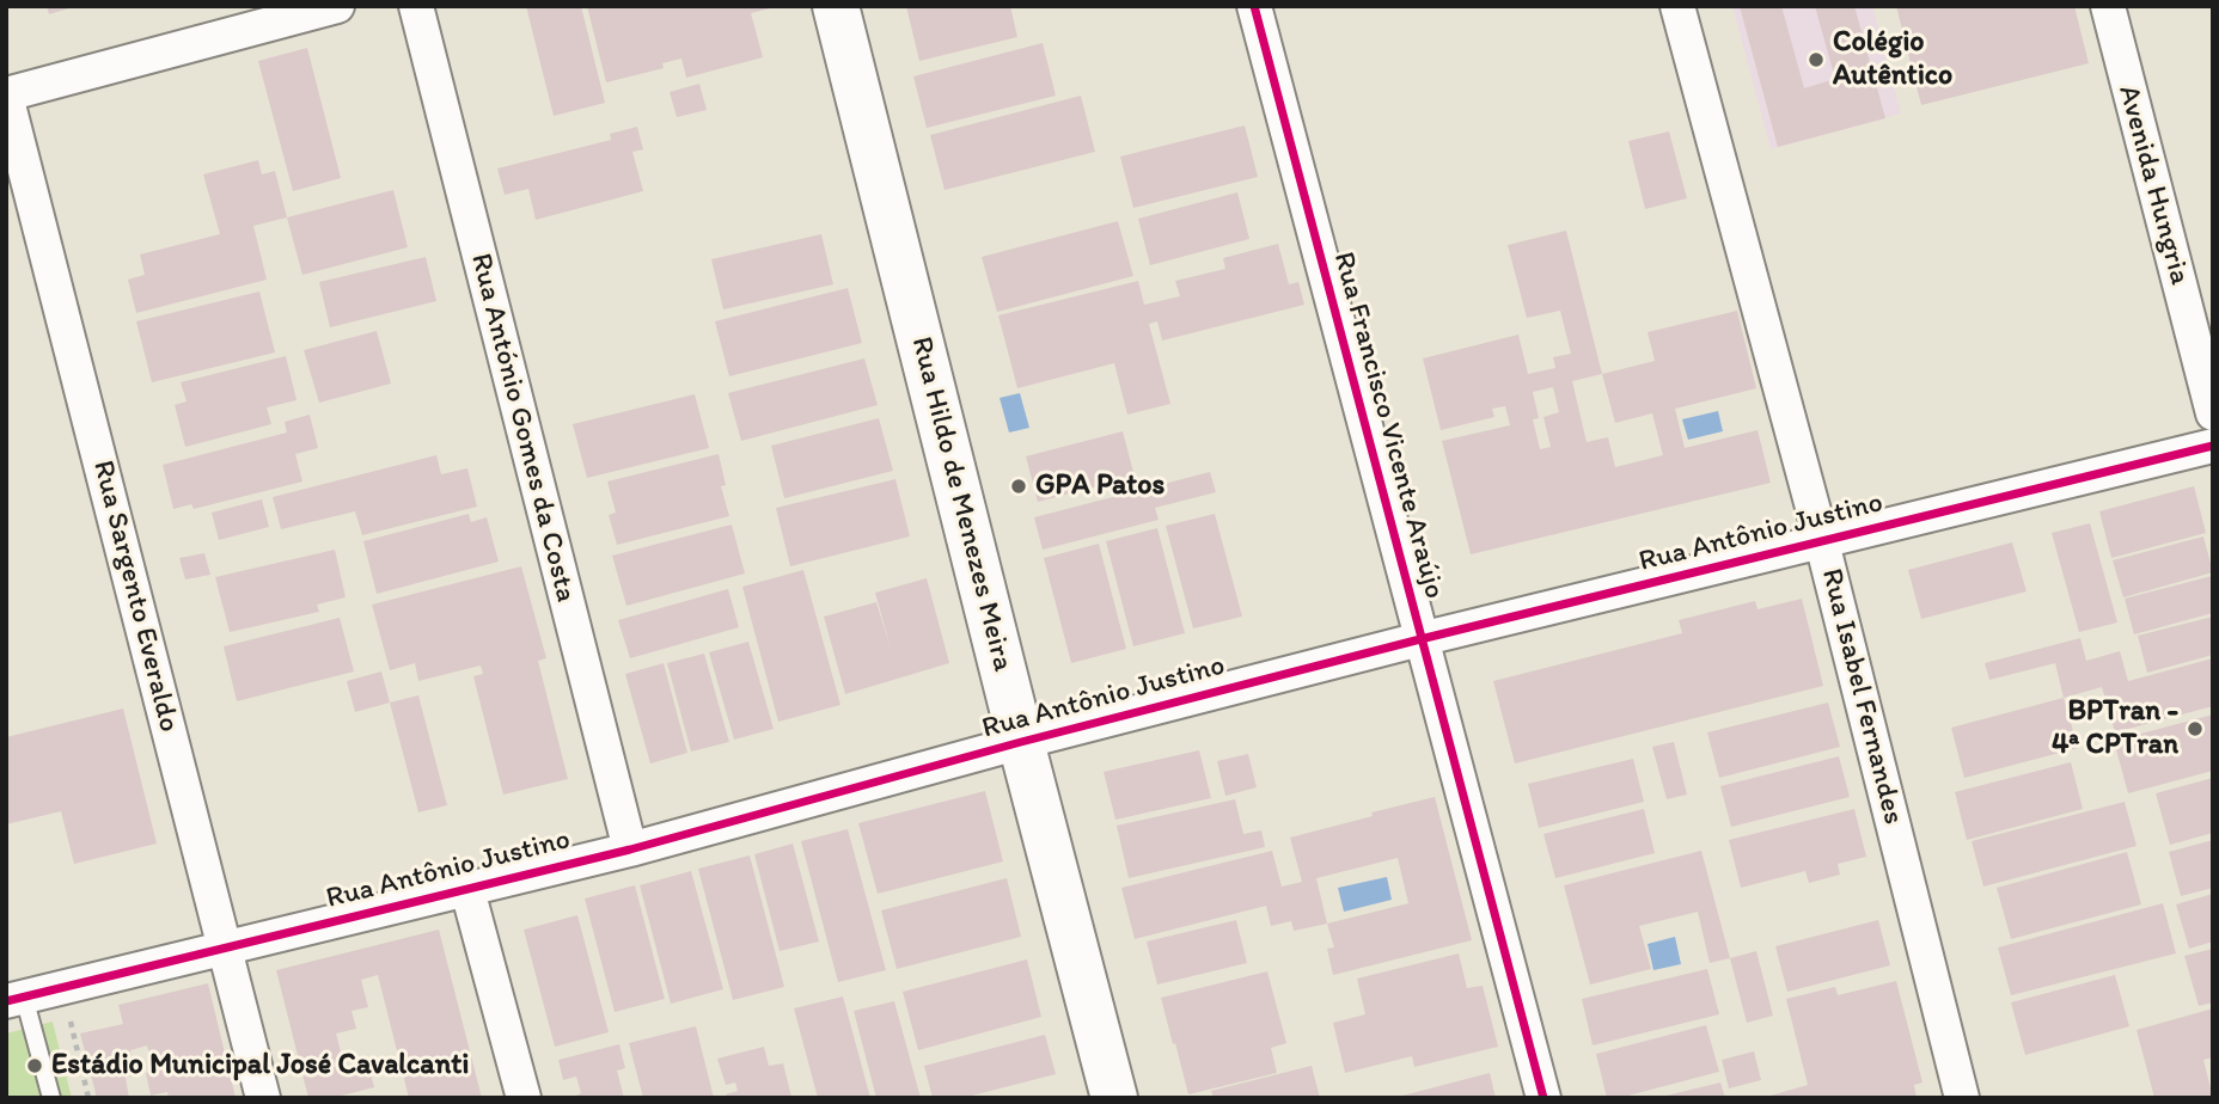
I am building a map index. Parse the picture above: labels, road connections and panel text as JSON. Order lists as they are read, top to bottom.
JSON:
{
  "streets": {
    "street": [
      "Avenida Hungria",
      "Rua Francisco Vicente Araújo",
      "Rua António Gomes da Costa",
      "Rua Hildo de Menezes Meira",
      "Rua Antônio Justino",
      "Rua Sargento Everaldo",
      "Rua Isabel Fernandes"
    ]
  },
  "crossings": [
    ["Rua Francisco Vicente Araújo", "Rua Antônio Justino"],
    ["Rua António Gomes da Costa", "Rua Antônio Justino"],
    ["Rua Hildo de Menezes Meira", "Rua Antônio Justino"],
    ["Rua Antônio Justino", "Rua Sargento Everaldo"],
    ["Rua Antônio Justino", "Rua Isabel Fernandes"]
  ],
  "places": [
    "Colégio Autêntico",
    "GPA Patos",
    "BPTran - 4ª CPTran",
    "Estádio Municipal José Cavalcanti"
  ]
}
